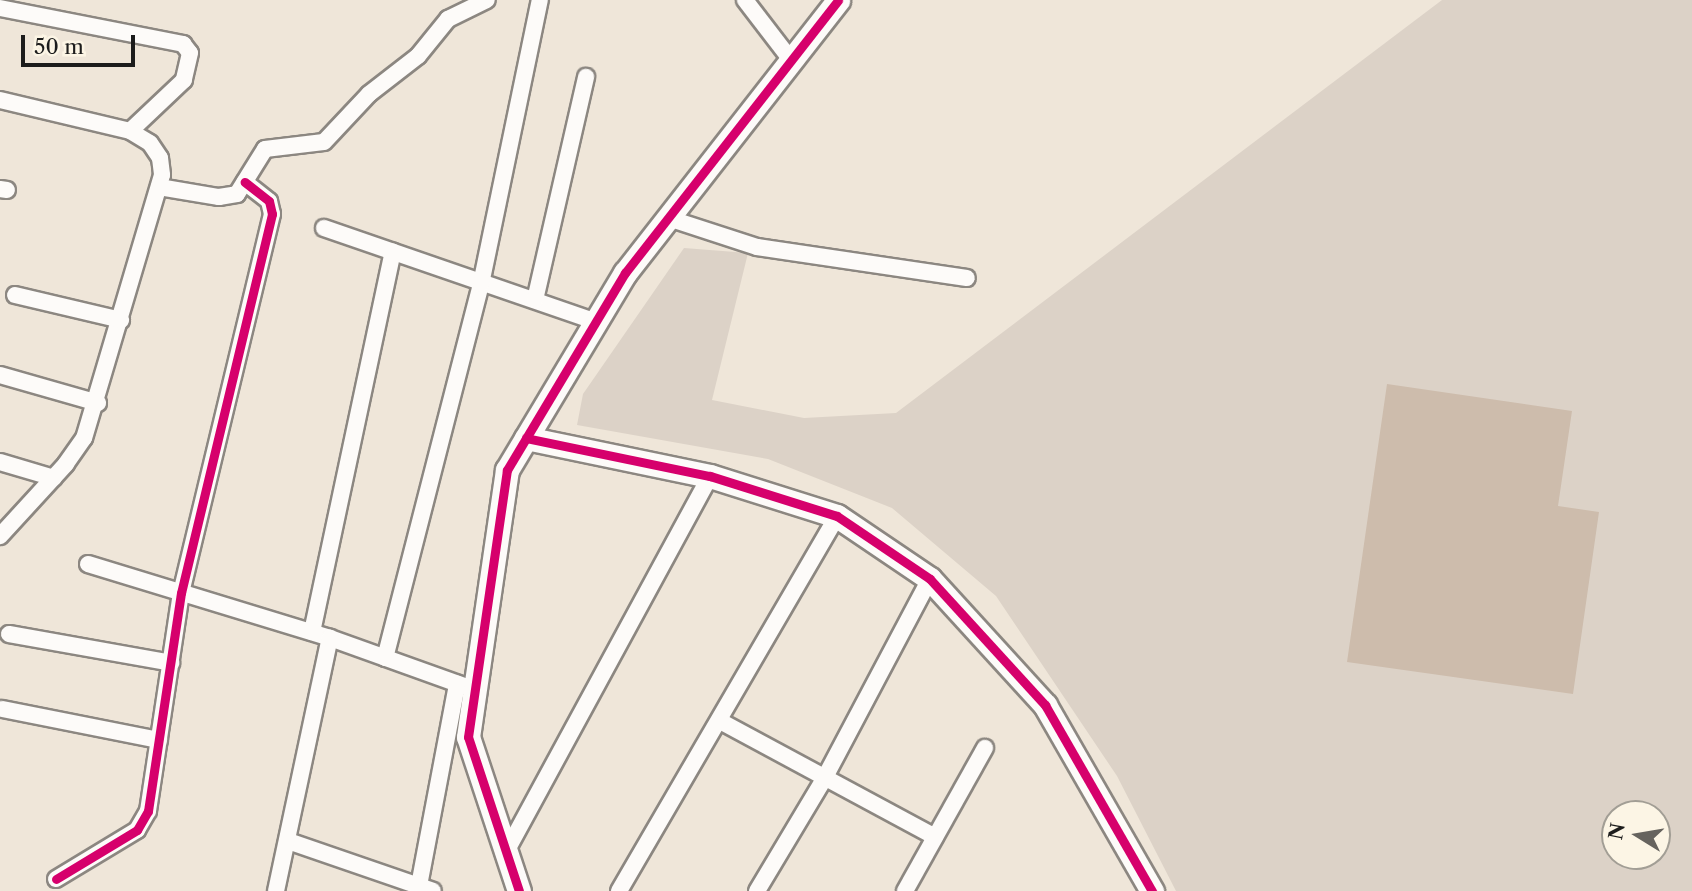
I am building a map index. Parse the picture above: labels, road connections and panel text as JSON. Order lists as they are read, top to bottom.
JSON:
{
  "scale_bar": "50 m",
  "north": "left"
}
